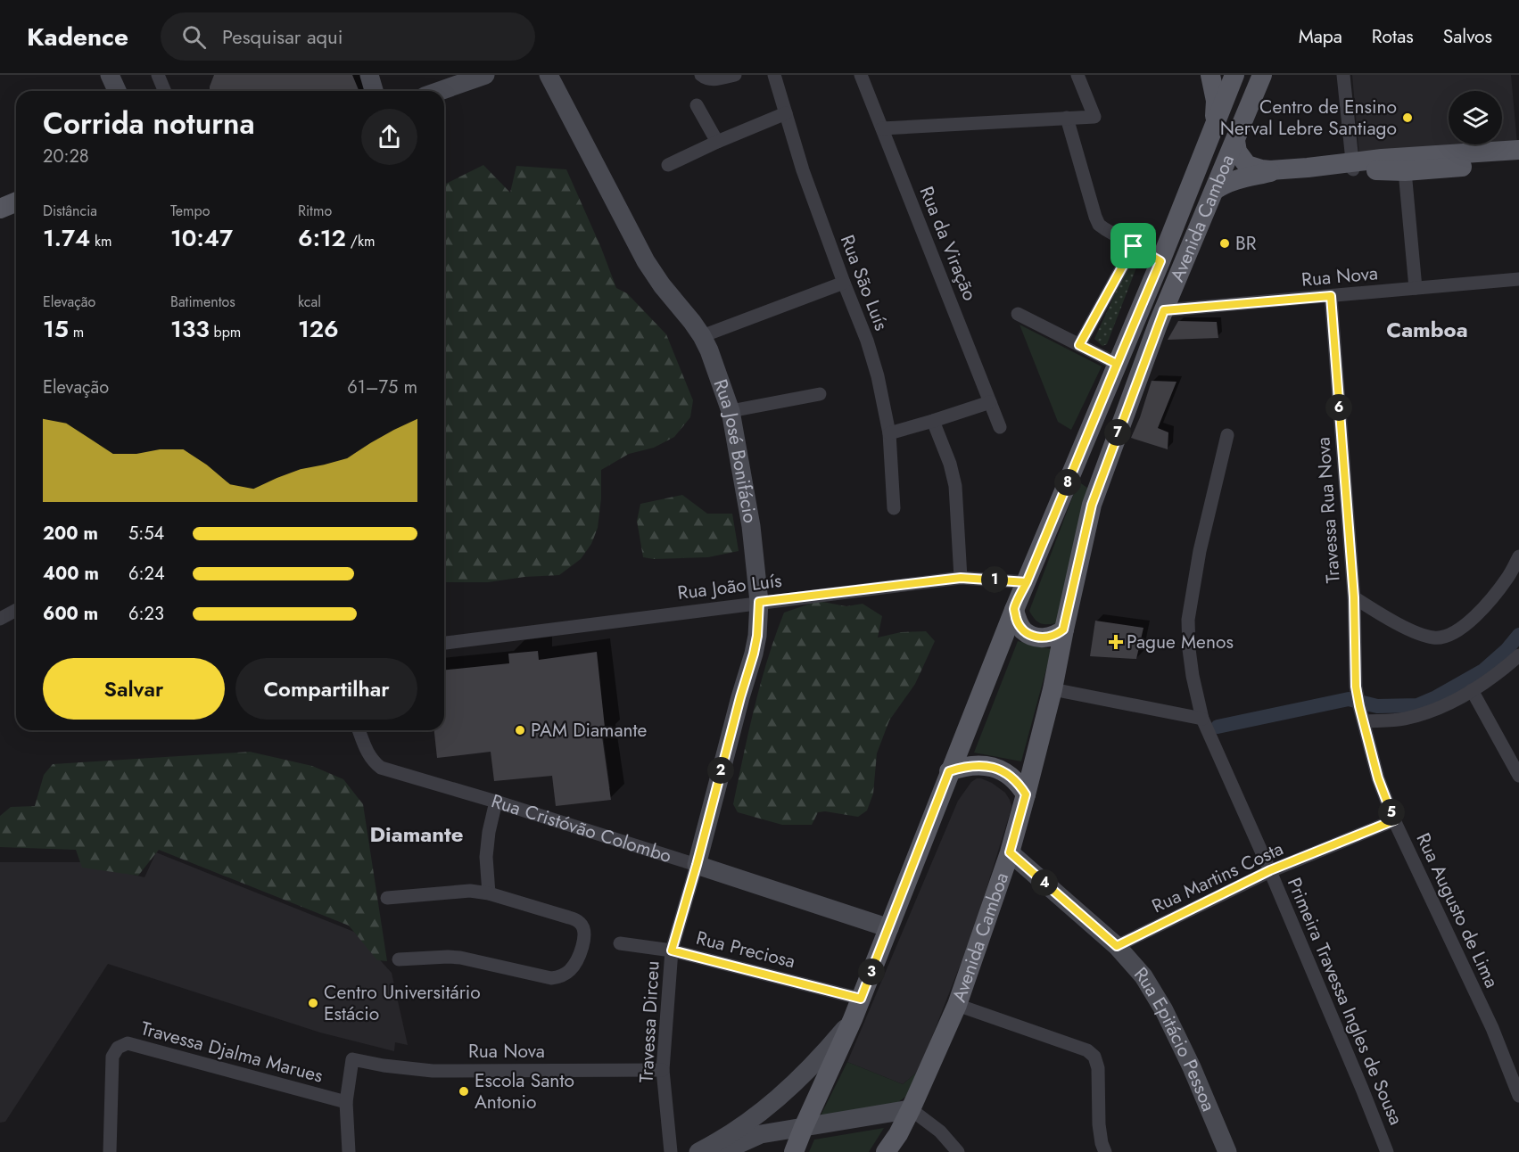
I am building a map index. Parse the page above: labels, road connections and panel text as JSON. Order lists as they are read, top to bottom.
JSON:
{
  "streets": {
    "main road": ["Avenida Camboa"],
    "street": [
      "Rua da Viração",
      "Rua Nova",
      "Rua São Luís",
      "Rua José Bonifácio",
      "Travessa Rua Nova",
      "Rua João Luís",
      "Rua Cristóvão Colombo",
      "Rua Martins Costa",
      "Rua Augusto de Lima",
      "Rua Preciosa",
      "Primeira Travessa Ingles de Sousa",
      "Travessa Dirceu",
      "Rua Epitácio Pessoa",
      "Travessa Djalma Marues"
    ]
  },
  "crossings": [
    ["Avenida Camboa", "Rua Nova"],
    ["Avenida Camboa", "Rua João Luís"],
    ["Avenida Camboa", "Rua Cristóvão Colombo"],
    ["Avenida Camboa", "Rua Preciosa"],
    ["Avenida Camboa", "Rua Epitácio Pessoa"],
    ["Rua Nova", "Travessa Rua Nova"],
    ["Rua Nova", "Travessa Dirceu"],
    ["Rua Nova", "Travessa Djalma Marues"],
    ["Rua José Bonifácio", "Rua João Luís"],
    ["Rua José Bonifácio", "Rua Cristóvão Colombo"],
    ["Rua José Bonifácio", "Travessa Dirceu"],
    ["Travessa Rua Nova", "Rua Augusto de Lima"],
    ["Rua Cristóvão Colombo", "Travessa Dirceu"],
    ["Rua Martins Costa", "Rua Augusto de Lima"],
    ["Rua Martins Costa", "Primeira Travessa Ingles de Sousa"],
    ["Rua Martins Costa", "Rua Epitácio Pessoa"],
    ["Rua Preciosa", "Travessa Dirceu"]
  ],
  "districts": ["Camboa", "Diamante"],
  "places": {
    "other": [
      "Centro de Ensino Nerval Lebre Santiago",
      "BR",
      "PAM Diamante",
      "Centro Universitário Estácio",
      "Escola Santo Antonio"
    ],
    "health": ["Pague Menos"]
  },
  "page": {
    "header": "Kadence",
    "search": "Pesquisar aqui",
    "nav": ["Mapa", "Rotas", "Salvos"],
    "heading": ["Corrida noturna", "20:28"],
    "stats": [
      ["Distância", "1.74 km"],
      ["Tempo", "10:47"],
      ["Ritmo", "6:12 /km"],
      ["Elevação", "15 m"],
      ["Batimentos", "133 bpm"],
      ["kcal", "126"]
    ],
    "chart": ["Elevação", "61–75 m"],
    "pins": [
      "6",
      "7",
      "8",
      "1",
      "2",
      "5",
      "4",
      "3"
    ],
    "list": [
      {
        "name": "200 m",
        "note": "5:54"
      },
      {
        "name": "400 m",
        "note": "6:24"
      },
      {
        "name": "600 m",
        "note": "6:23"
      }
    ],
    "buttons": ["Salvar", "Compartilhar"]
  }
}
